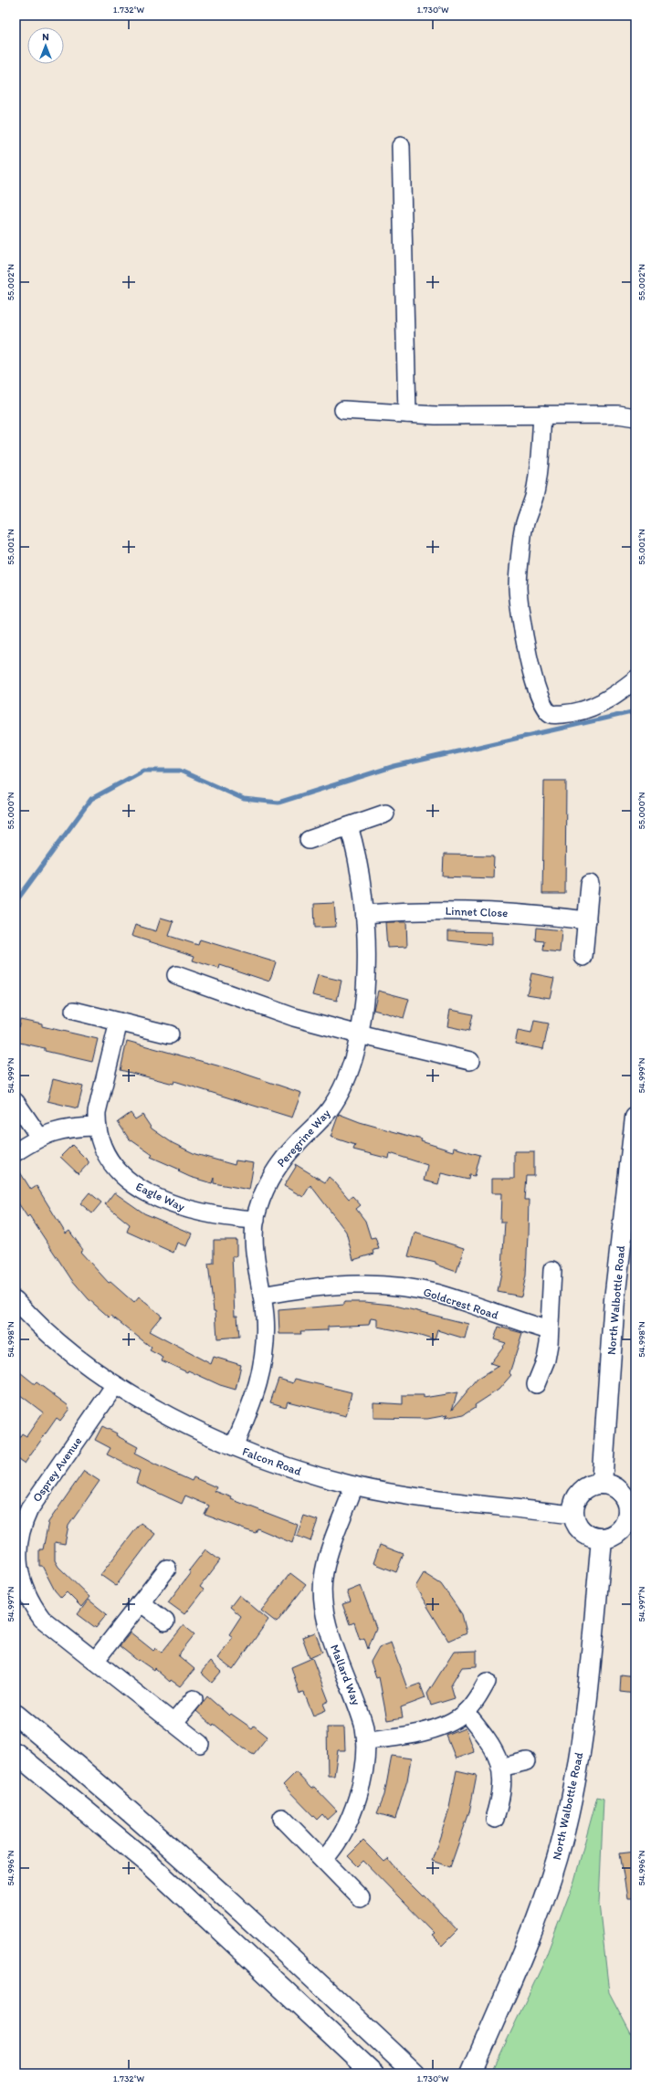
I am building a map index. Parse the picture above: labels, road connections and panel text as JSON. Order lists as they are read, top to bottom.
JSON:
{
  "streets": {
    "main road": ["North Walbottle Road"],
    "street": [
      "Linnet Close",
      "Peregrine Way",
      "Eagle Way",
      "Goldcrest Road",
      "Falcon Road",
      "Osprey Avenue",
      "Mallard Way"
    ]
  },
  "crossings": [
    ["Linnet Close", "Peregrine Way"],
    ["Peregrine Way", "Eagle Way"],
    ["Peregrine Way", "Goldcrest Road"],
    ["Peregrine Way", "Falcon Road"],
    ["North Walbottle Road", "Falcon Road"],
    ["Falcon Road", "Osprey Avenue"],
    ["Falcon Road", "Mallard Way"]
  ],
  "north": "top",
  "coordinates": [
    "1.732°W",
    "1.730°W",
    "55.002°N",
    "55.001°N",
    "55.000°N",
    "54.999°N",
    "54.998°N",
    "54.997°N",
    "54.996°N"
  ]
}
